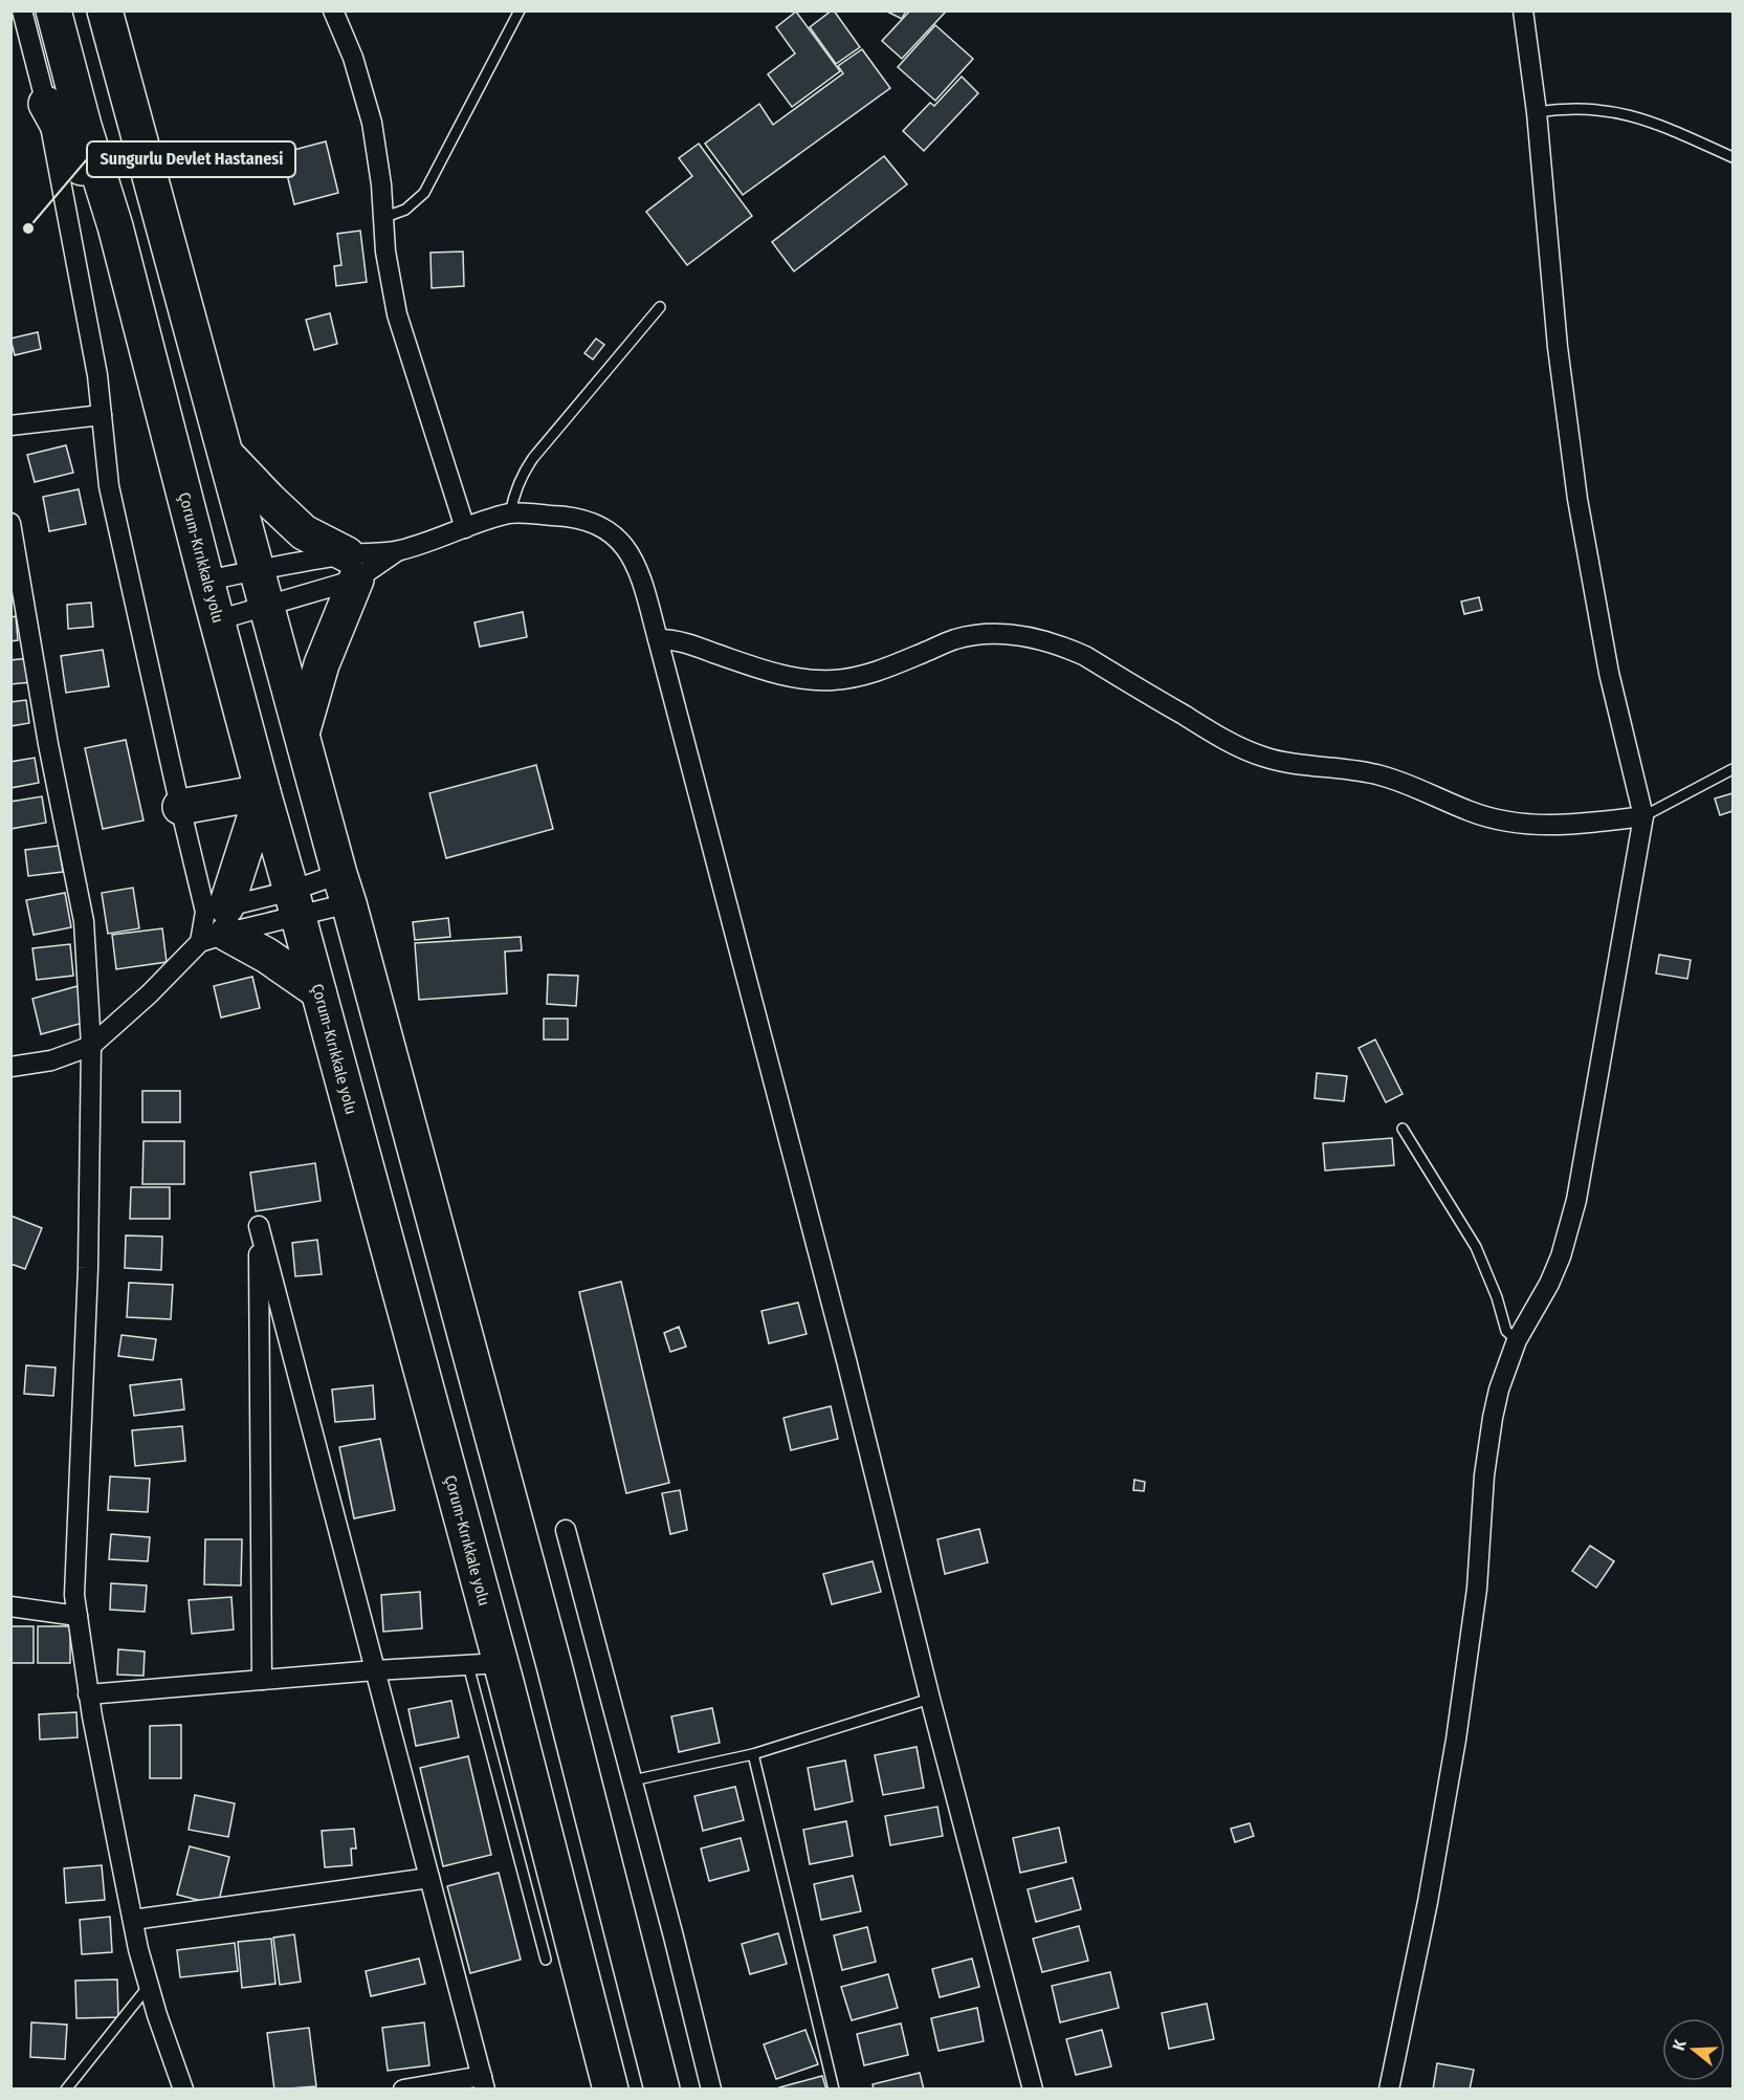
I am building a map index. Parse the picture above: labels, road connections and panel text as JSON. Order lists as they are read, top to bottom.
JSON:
{
  "streets": {
    "highway": ["Çorum-Kırıkkale yolu"]
  },
  "places": ["Sungurlu Devlet Hastanesi"],
  "north": "left"
}
